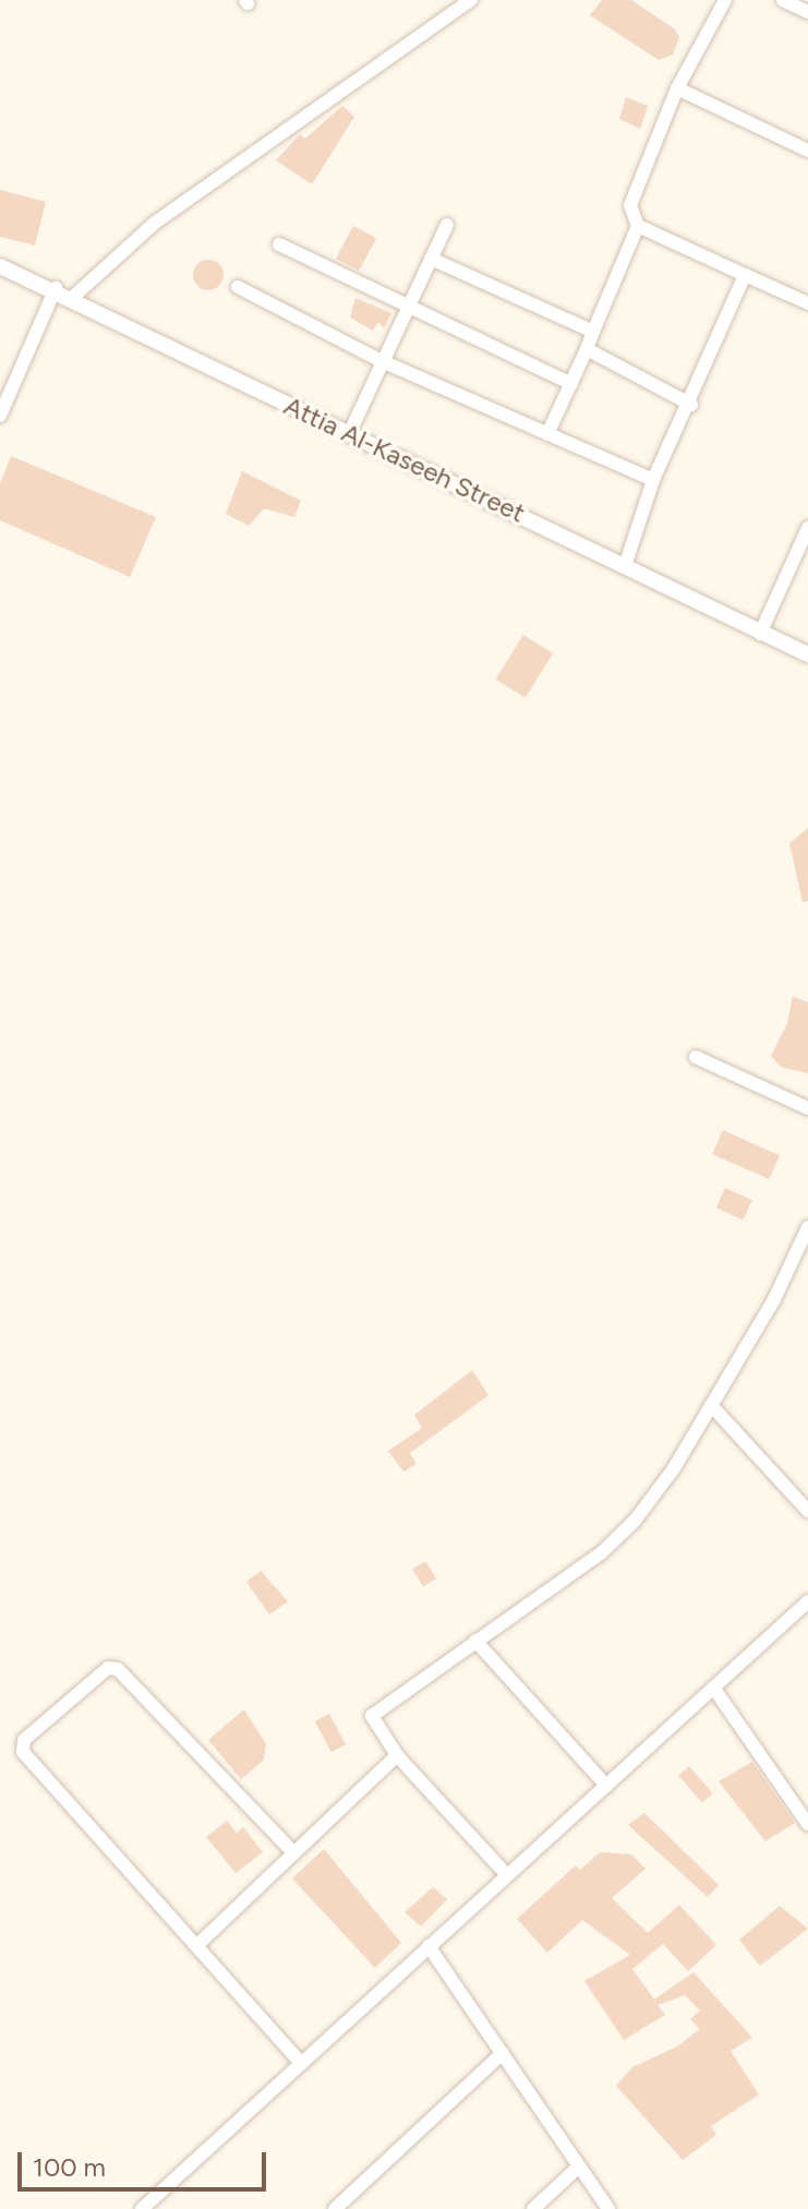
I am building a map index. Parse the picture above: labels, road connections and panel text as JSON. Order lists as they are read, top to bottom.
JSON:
{
  "streets": {
    "street": ["Attia Al-Kaseeh Street"]
  },
  "scale_bar": "100 m"
}
